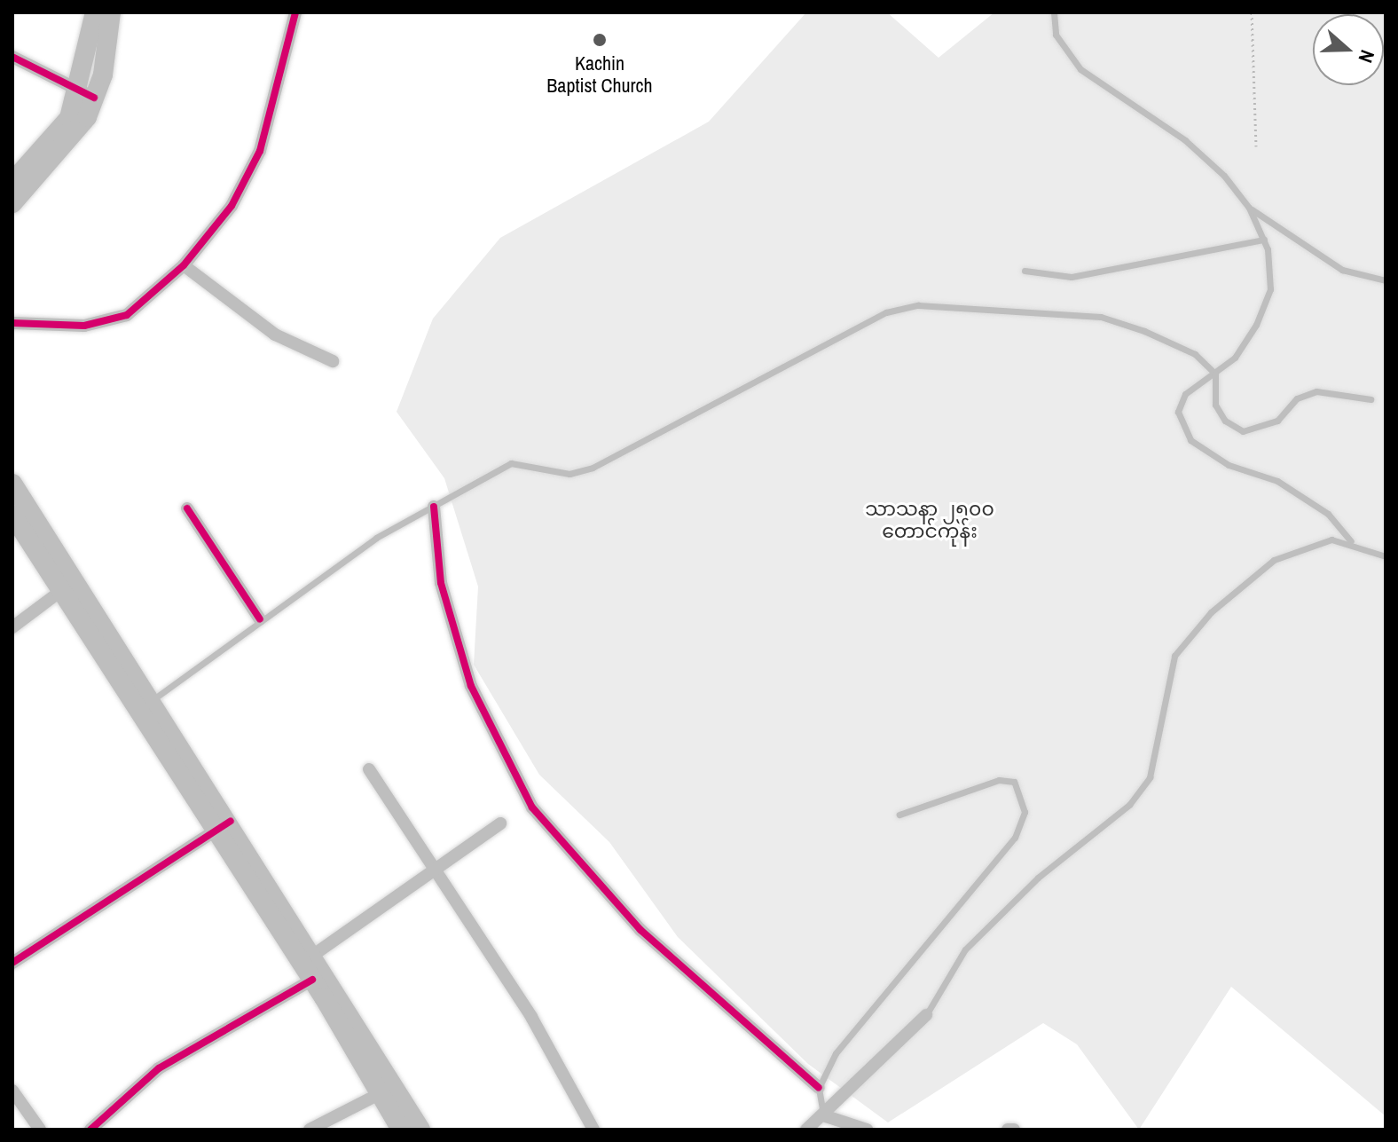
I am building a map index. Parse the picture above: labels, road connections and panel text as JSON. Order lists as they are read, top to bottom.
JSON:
{
  "parks": ["သာသနာ ၂၅၀၀ တောင်ကုန်း"],
  "places": ["Kachin Baptist Church"],
  "north": "right"
}
